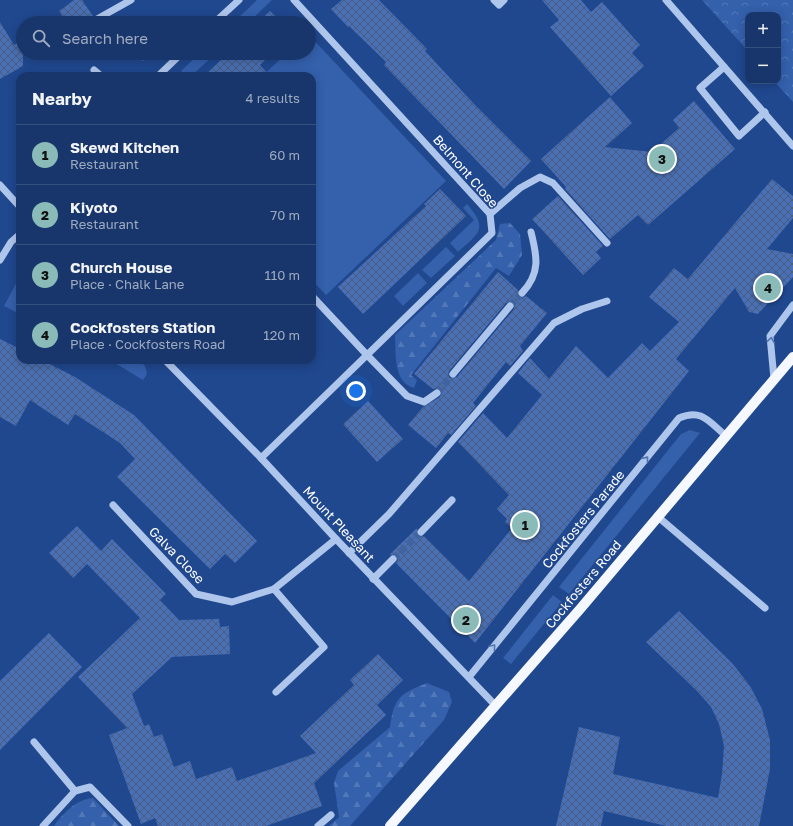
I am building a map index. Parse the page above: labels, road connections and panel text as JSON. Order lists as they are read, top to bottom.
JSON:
{
  "streets": {
    "main road": ["Cockfosters Road"],
    "street": [
      "Belmont Close",
      "Cockfosters Parade",
      "Mount Pleasant",
      "Galva Close"
    ]
  },
  "crossings": [
    ["Belmont Close", "Mount Pleasant"],
    ["Cockfosters Parade", "Mount Pleasant"],
    ["Cockfosters Parade", "Cockfosters Road"],
    ["Mount Pleasant", "Galva Close"],
    ["Mount Pleasant", "Cockfosters Road"]
  ],
  "one_way": ["Cockfosters Parade"],
  "page": {
    "map_buttons": ["+", "−"],
    "search": "Search here",
    "heading": ["Nearby", "4 results"],
    "list": [
      {
        "mark": "1",
        "name": "Skewd Kitchen",
        "note": "Restaurant",
        "value": "60 m"
      },
      {
        "mark": "2",
        "name": "Kiyoto",
        "note": "Restaurant",
        "value": "70 m"
      },
      {
        "mark": "3",
        "name": "Church House",
        "note": "Place · Chalk Lane",
        "value": "110 m"
      },
      {
        "mark": "4",
        "name": "Cockfosters Station",
        "note": "Place · Cockfosters Road",
        "value": "120 m"
      }
    ],
    "pins": [
      "3",
      "4",
      "1",
      "2"
    ]
  }
}
